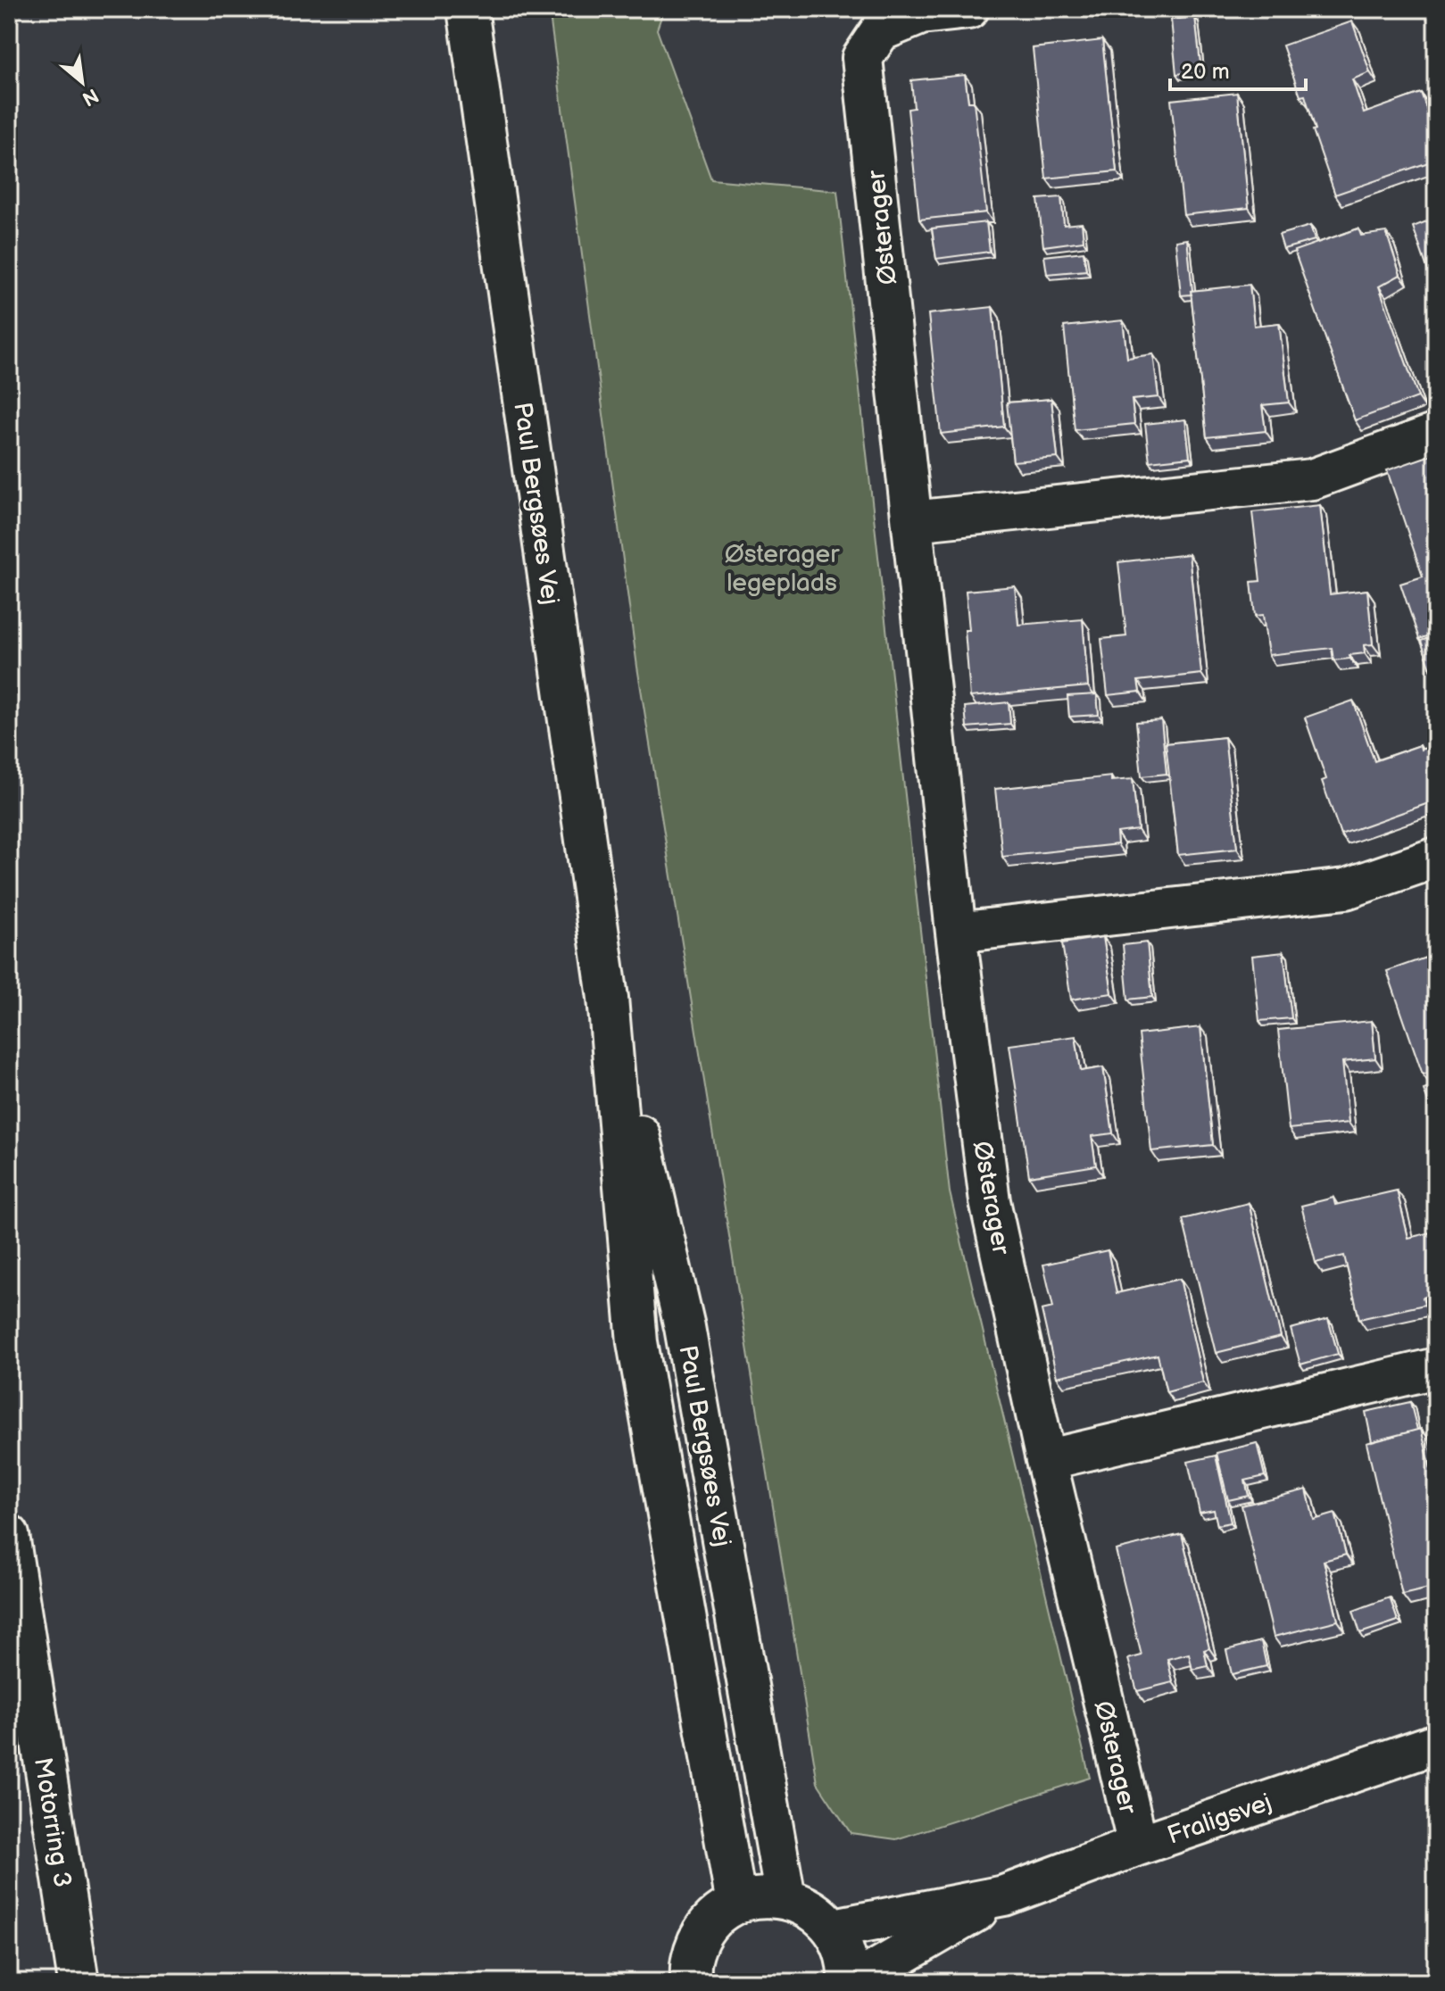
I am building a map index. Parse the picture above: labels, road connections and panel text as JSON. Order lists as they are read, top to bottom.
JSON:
{
  "streets": {
    "main road": [
      "Østerager",
      "Paul Bergsøes Vej",
      "Fraligsvej",
      "Motorring 3"
    ]
  },
  "crossings": [
    ["Østerager", "Fraligsvej"]
  ],
  "parks": ["Østerager legeplads"],
  "scale_bar": "20 m",
  "north": "bottom right"
}
